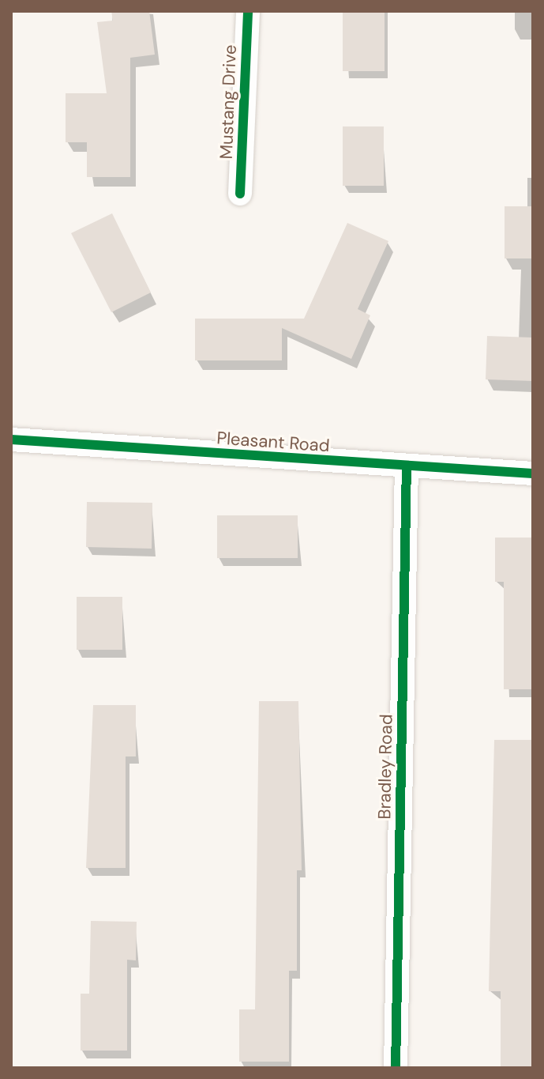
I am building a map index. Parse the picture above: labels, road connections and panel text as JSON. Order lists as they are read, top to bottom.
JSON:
{
  "streets": {
    "street": ["Mustang Drive", "Pleasant Road", "Bradley Road"]
  },
  "crossings": [
    ["Pleasant Road", "Bradley Road"]
  ]
}
